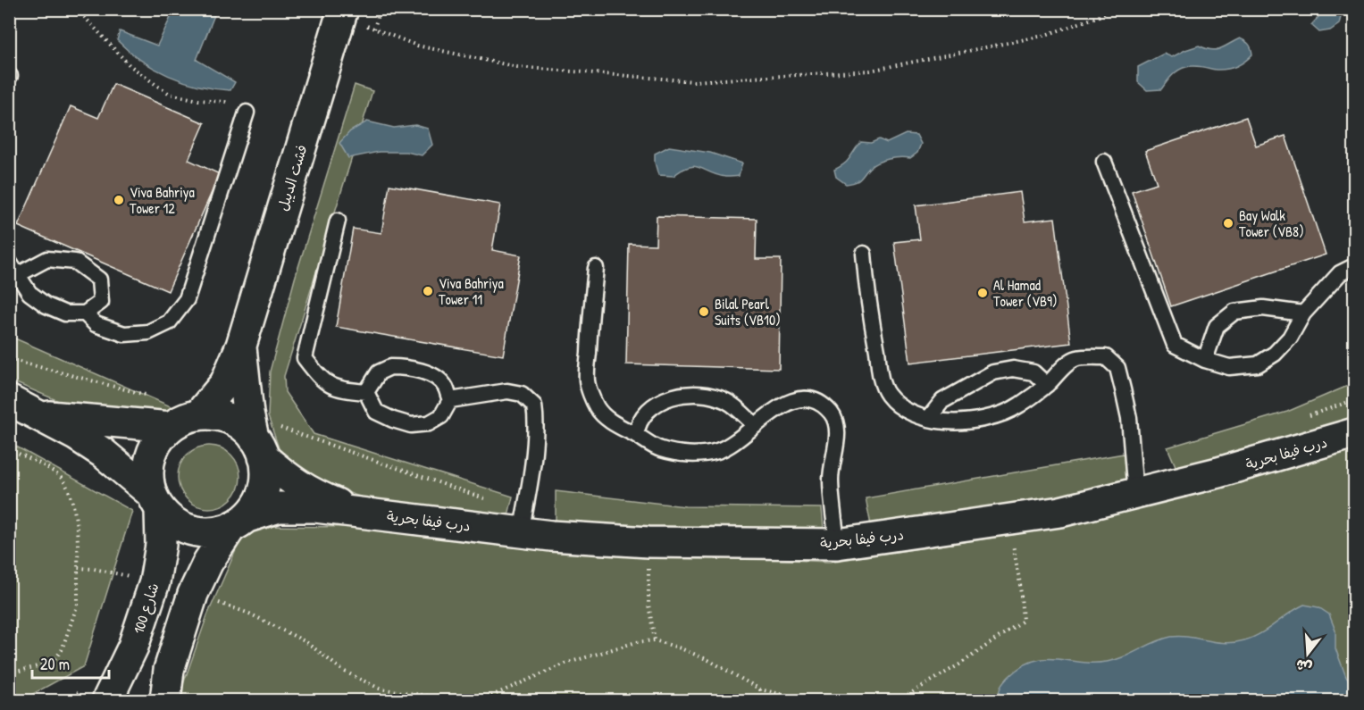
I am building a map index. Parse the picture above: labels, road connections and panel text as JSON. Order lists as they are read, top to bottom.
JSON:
{
  "streets": {
    "street": ["فشت الديبل", "درب فيفا بحرية", "شارع 100"]
  },
  "crossings": [
    ["فشت الديبل", "درب فيفا بحرية"],
    ["فشت الديبل", "شارع 100"],
    ["درب فيفا بحرية", "شارع 100"]
  ],
  "places": [
    "Viva Bahriya Tower 12",
    "Bay Walk Tower (VB8)",
    "Viva Bahriya Tower 11",
    "Al Hamad Tower (VB9)",
    "Bilal Pearl Suits (VB10)"
  ],
  "scale_bar": "20 m",
  "north": "bottom"
}
